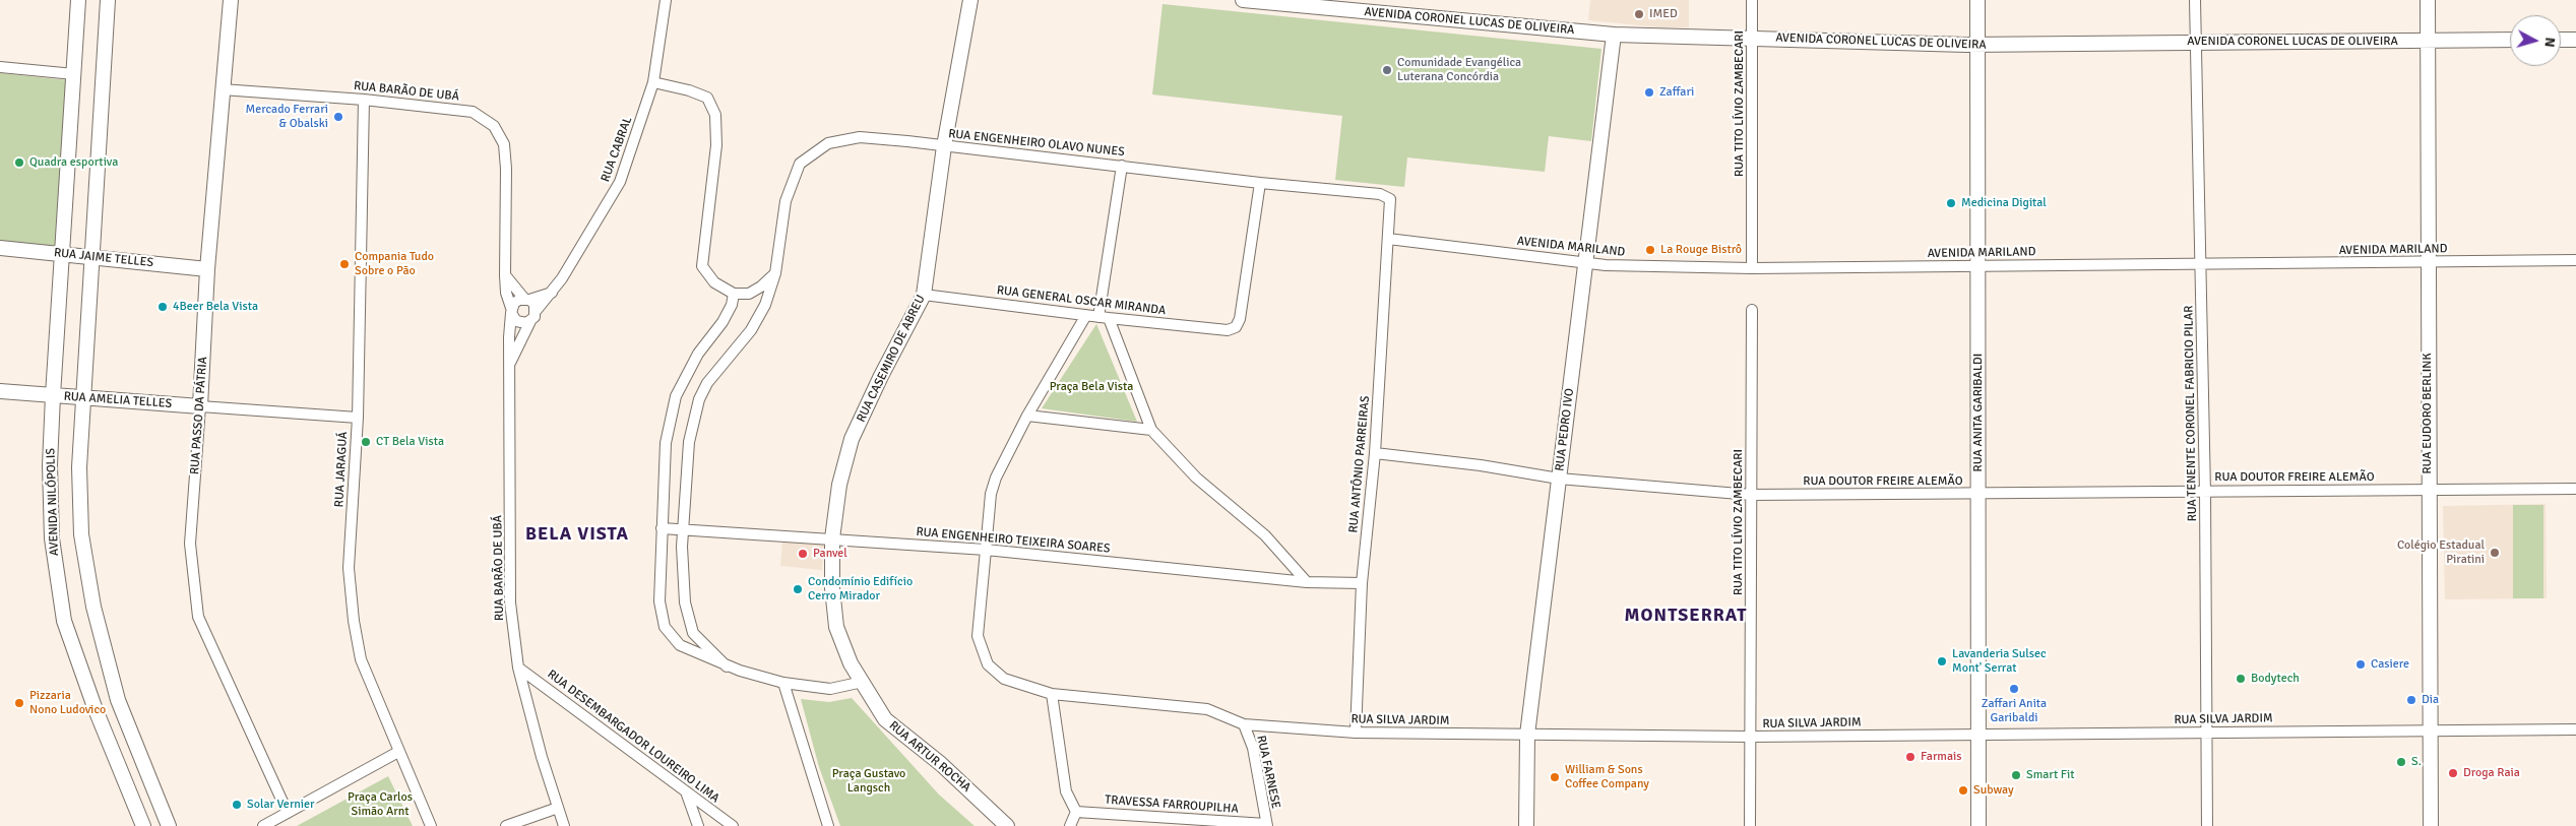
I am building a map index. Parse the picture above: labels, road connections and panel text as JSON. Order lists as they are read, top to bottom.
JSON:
{
  "streets": {
    "street": [
      "AVENIDA CORONEL LUCAS DE OLIVEIRA",
      "RUA BARÃO DE UBÁ",
      "RUA TITO LÍVIO ZAMBECARI",
      "RUA ENGENHEIRO OLAVO NUNES",
      "RUA CABRAL",
      "AVENIDA MARILAND",
      "RUA JAIME TELLES",
      "RUA GENERAL OSCAR MIRANDA",
      "RUA CASEMIRO DE ABREU",
      "RUA AMELIA TELLES",
      "RUA ANITA GARIBALDI",
      "RUA TENENTE CORONEL FABRICIO PILAR",
      "RUA EUDORO BERLINK",
      "RUA PASSO DA PÁTRIA",
      "RUA PEDRO IVO",
      "RUA ANTÔNIO PARREIRAS",
      "RUA JARAGUÁ",
      "RUA DOUTOR FREIRE ALEMÃO",
      "AVENIDA NILÓPOLIS",
      "RUA ENGENHEIRO TEIXEIRA SOARES",
      "RUA SILVA JARDIM",
      "RUA DESEMBARGADOR LOUREIRO LIMA",
      "RUA ARTUR ROCHA",
      "RUA FARNESE",
      "TRAVESSA FARROUPILHA"
    ]
  },
  "crossings": [
    ["AVENIDA CORONEL LUCAS DE OLIVEIRA", "RUA TITO LÍVIO ZAMBECARI"],
    ["AVENIDA CORONEL LUCAS DE OLIVEIRA", "RUA ANITA GARIBALDI"],
    ["AVENIDA CORONEL LUCAS DE OLIVEIRA", "RUA TENENTE CORONEL FABRICIO PILAR"],
    ["AVENIDA CORONEL LUCAS DE OLIVEIRA", "RUA EUDORO BERLINK"],
    ["AVENIDA CORONEL LUCAS DE OLIVEIRA", "RUA PEDRO IVO"],
    ["RUA BARÃO DE UBÁ", "RUA CABRAL"],
    ["RUA BARÃO DE UBÁ", "RUA PASSO DA PÁTRIA"],
    ["RUA BARÃO DE UBÁ", "RUA JARAGUÁ"],
    ["RUA BARÃO DE UBÁ", "RUA DESEMBARGADOR LOUREIRO LIMA"],
    ["RUA TITO LÍVIO ZAMBECARI", "AVENIDA MARILAND"],
    ["RUA TITO LÍVIO ZAMBECARI", "RUA DOUTOR FREIRE ALEMÃO"],
    ["RUA TITO LÍVIO ZAMBECARI", "RUA SILVA JARDIM"],
    ["RUA ENGENHEIRO OLAVO NUNES", "RUA GENERAL OSCAR MIRANDA"],
    ["RUA ENGENHEIRO OLAVO NUNES", "RUA CASEMIRO DE ABREU"],
    ["RUA ENGENHEIRO OLAVO NUNES", "RUA ANTÔNIO PARREIRAS"],
    ["RUA ENGENHEIRO OLAVO NUNES", "RUA ENGENHEIRO TEIXEIRA SOARES"],
    ["AVENIDA MARILAND", "RUA ANITA GARIBALDI"],
    ["AVENIDA MARILAND", "RUA TENENTE CORONEL FABRICIO PILAR"],
    ["AVENIDA MARILAND", "RUA EUDORO BERLINK"],
    ["AVENIDA MARILAND", "RUA PEDRO IVO"],
    ["AVENIDA MARILAND", "RUA ANTÔNIO PARREIRAS"],
    ["RUA JAIME TELLES", "RUA PASSO DA PÁTRIA"],
    ["RUA JAIME TELLES", "AVENIDA NILÓPOLIS"],
    ["RUA GENERAL OSCAR MIRANDA", "RUA CASEMIRO DE ABREU"],
    ["RUA GENERAL OSCAR MIRANDA", "RUA SILVA JARDIM"],
    ["RUA CASEMIRO DE ABREU", "RUA ENGENHEIRO TEIXEIRA SOARES"],
    ["RUA CASEMIRO DE ABREU", "RUA ARTUR ROCHA"],
    ["RUA AMELIA TELLES", "RUA PASSO DA PÁTRIA"],
    ["RUA AMELIA TELLES", "RUA JARAGUÁ"],
    ["RUA AMELIA TELLES", "AVENIDA NILÓPOLIS"],
    ["RUA ANITA GARIBALDI", "RUA DOUTOR FREIRE ALEMÃO"],
    ["RUA ANITA GARIBALDI", "RUA SILVA JARDIM"],
    ["RUA TENENTE CORONEL FABRICIO PILAR", "RUA DOUTOR FREIRE ALEMÃO"],
    ["RUA TENENTE CORONEL FABRICIO PILAR", "RUA SILVA JARDIM"],
    ["RUA EUDORO BERLINK", "RUA DOUTOR FREIRE ALEMÃO"],
    ["RUA EUDORO BERLINK", "RUA SILVA JARDIM"],
    ["RUA PEDRO IVO", "RUA DOUTOR FREIRE ALEMÃO"],
    ["RUA PEDRO IVO", "RUA SILVA JARDIM"],
    ["RUA ANTÔNIO PARREIRAS", "RUA DOUTOR FREIRE ALEMÃO"],
    ["RUA ANTÔNIO PARREIRAS", "RUA ENGENHEIRO TEIXEIRA SOARES"],
    ["RUA ANTÔNIO PARREIRAS", "RUA SILVA JARDIM"],
    ["RUA ENGENHEIRO TEIXEIRA SOARES", "RUA SILVA JARDIM"],
    ["RUA SILVA JARDIM", "RUA FARNESE"],
    ["RUA FARNESE", "TRAVESSA FARROUPILHA"]
  ],
  "districts": ["BELA VISTA", "MONTSERRAT"],
  "parks": ["Praça Bela Vista", "Praça Gustavo Langsch", "Praça Carlos Simão Arnt"],
  "places": [
    "IMED",
    "Comunidade Evangélica Luterana Concórdia",
    "Zaffari",
    "Mercado Ferrari & Obalski",
    "Quadra esportiva",
    "Medicina Digital",
    "La Rouge Bistrô",
    "Compania Tudo Sobre o Pão",
    "4Beer Bela Vista",
    "CT Bela Vista",
    "Colégio Estadual Piratini",
    "Panvel",
    "Condomínio Edifício Cerro Mirador",
    "Lavanderia Sulsec Mont' Serrat",
    "Casiere",
    "Bodytech",
    "Zaffari Anita Garibaldi",
    "Dia",
    "Pizzaria Nono Ludovico",
    "Farmais",
    "S.",
    "Droga Raia",
    "Smart Fit",
    "William & Sons Coffee Company",
    "Subway",
    "Solar Vernier"
  ],
  "north": "right"
}
